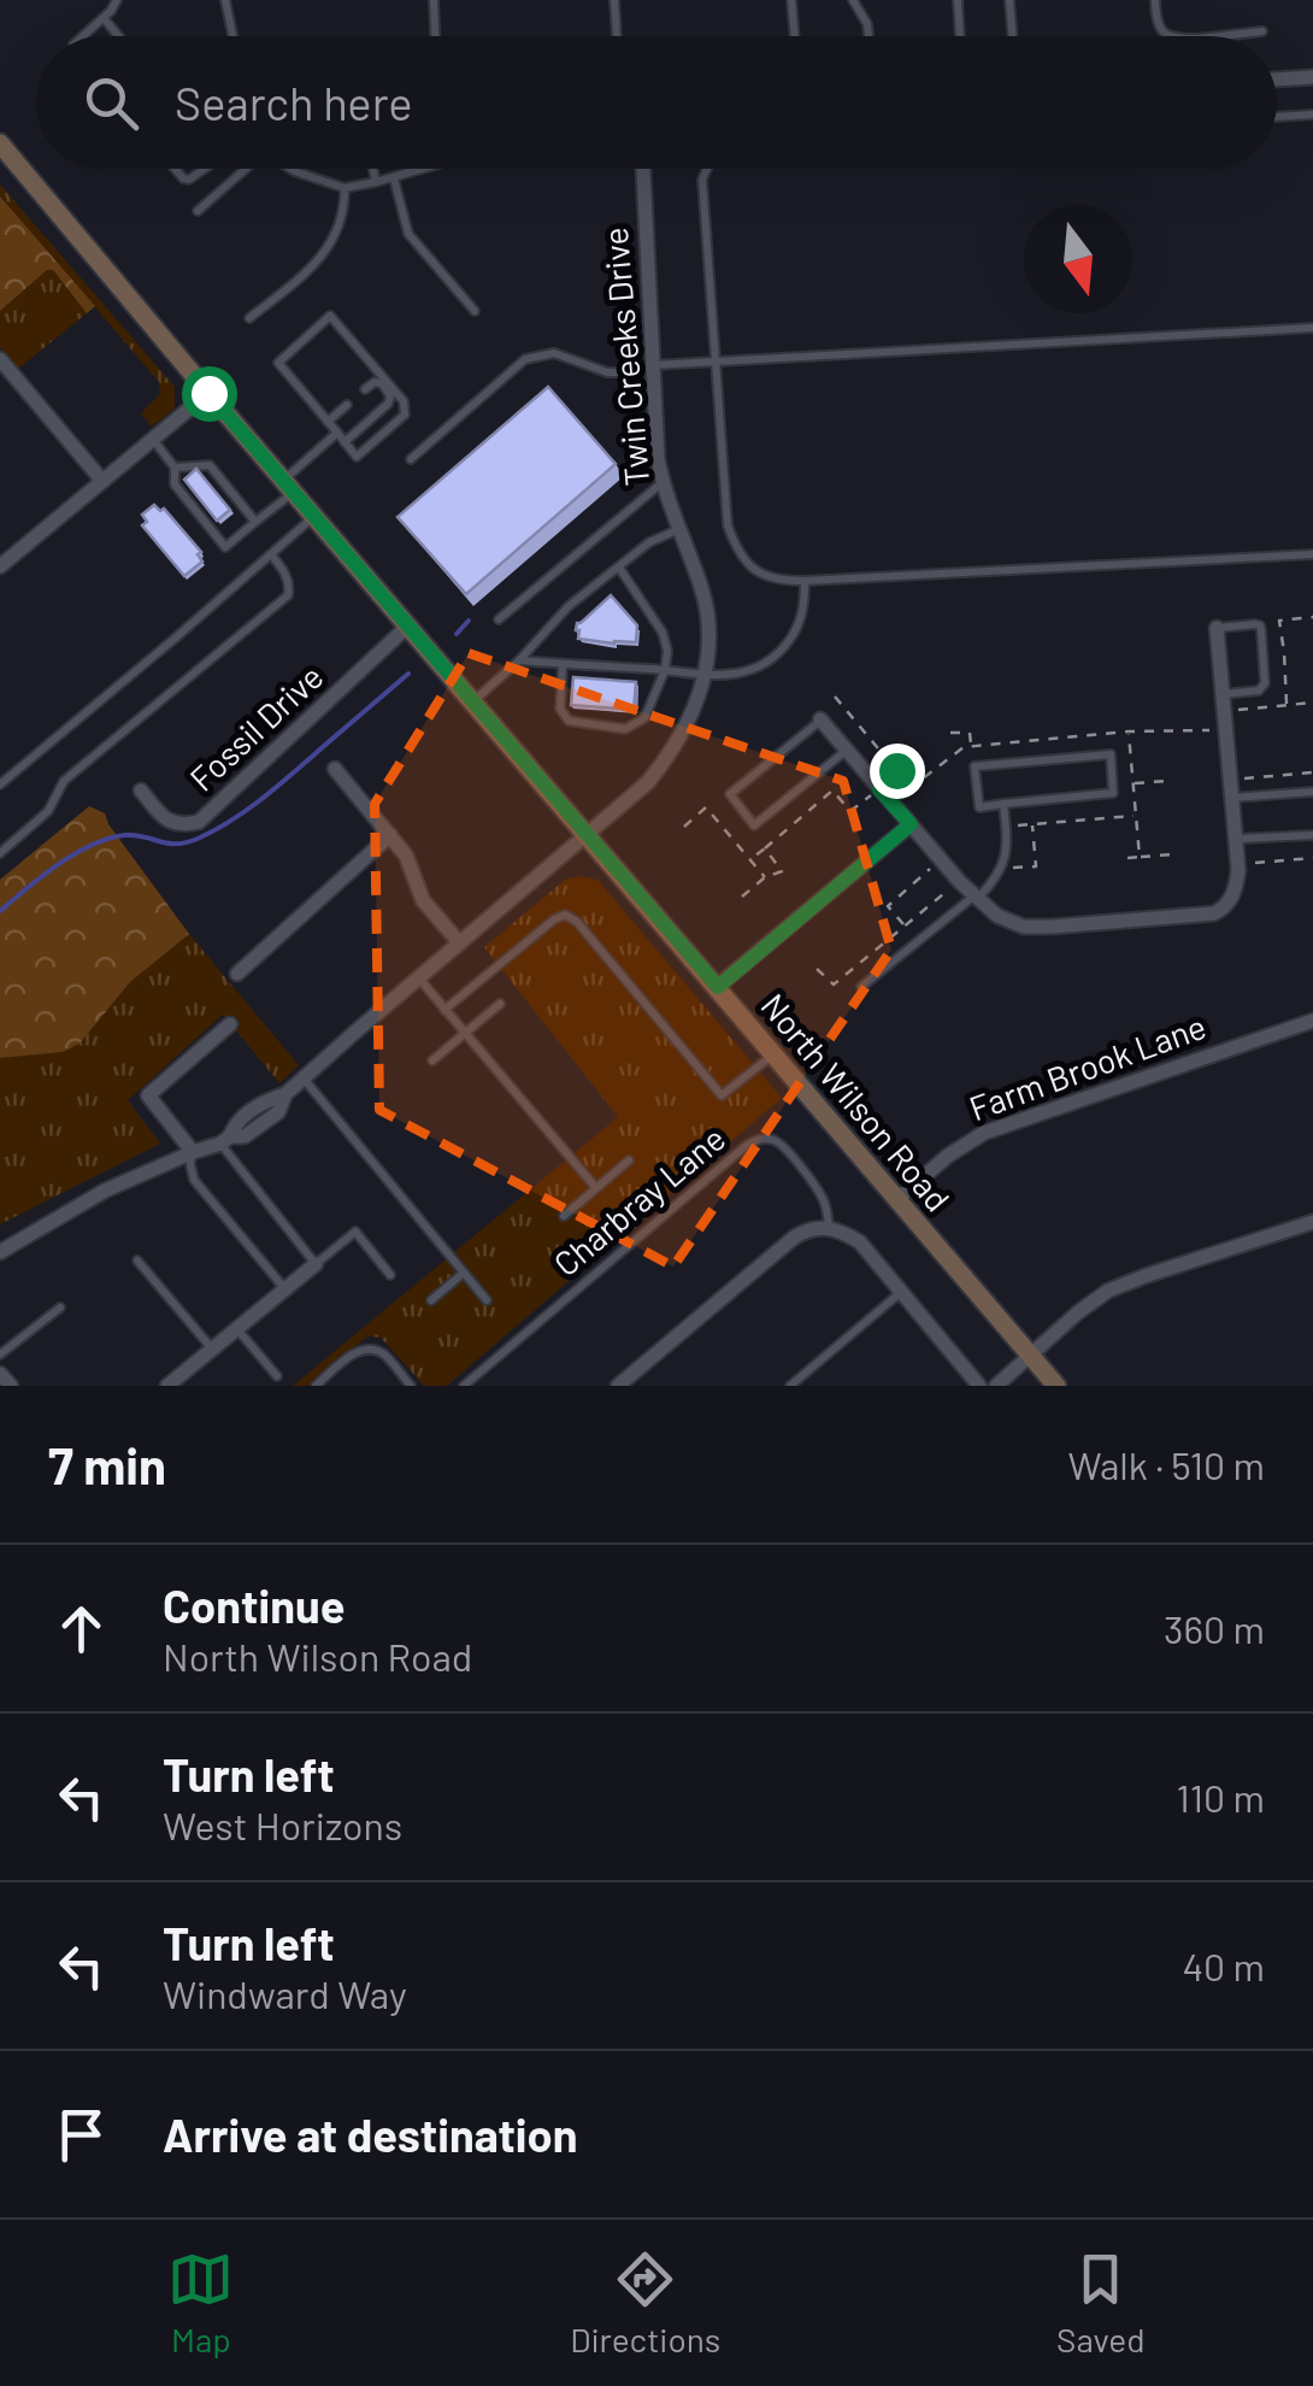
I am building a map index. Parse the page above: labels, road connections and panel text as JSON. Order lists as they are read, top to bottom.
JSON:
{
  "streets": {
    "main road": ["North Wilson Road"],
    "street": ["Twin Creeks Drive", "Fossil Drive", "Farm Brook Lane"],
    "lane": ["Charbray Lane"]
  },
  "crossings": [
    ["Twin Creeks Drive", "North Wilson Road"],
    ["Fossil Drive", "North Wilson Road"],
    ["Farm Brook Lane", "North Wilson Road"]
  ],
  "north": "bottom",
  "page": {
    "search": "Search here",
    "heading": ["7 min", "Walk · 510 m"],
    "list": [
      ["Continue", "North Wilson Road", "360 m"],
      ["Turn left", "West Horizons", "110 m"],
      ["Turn left", "Windward Way", "40 m"],
      "Arrive at destination"
    ],
    "nav": ["Map", "Directions", "Saved"]
  }
}
